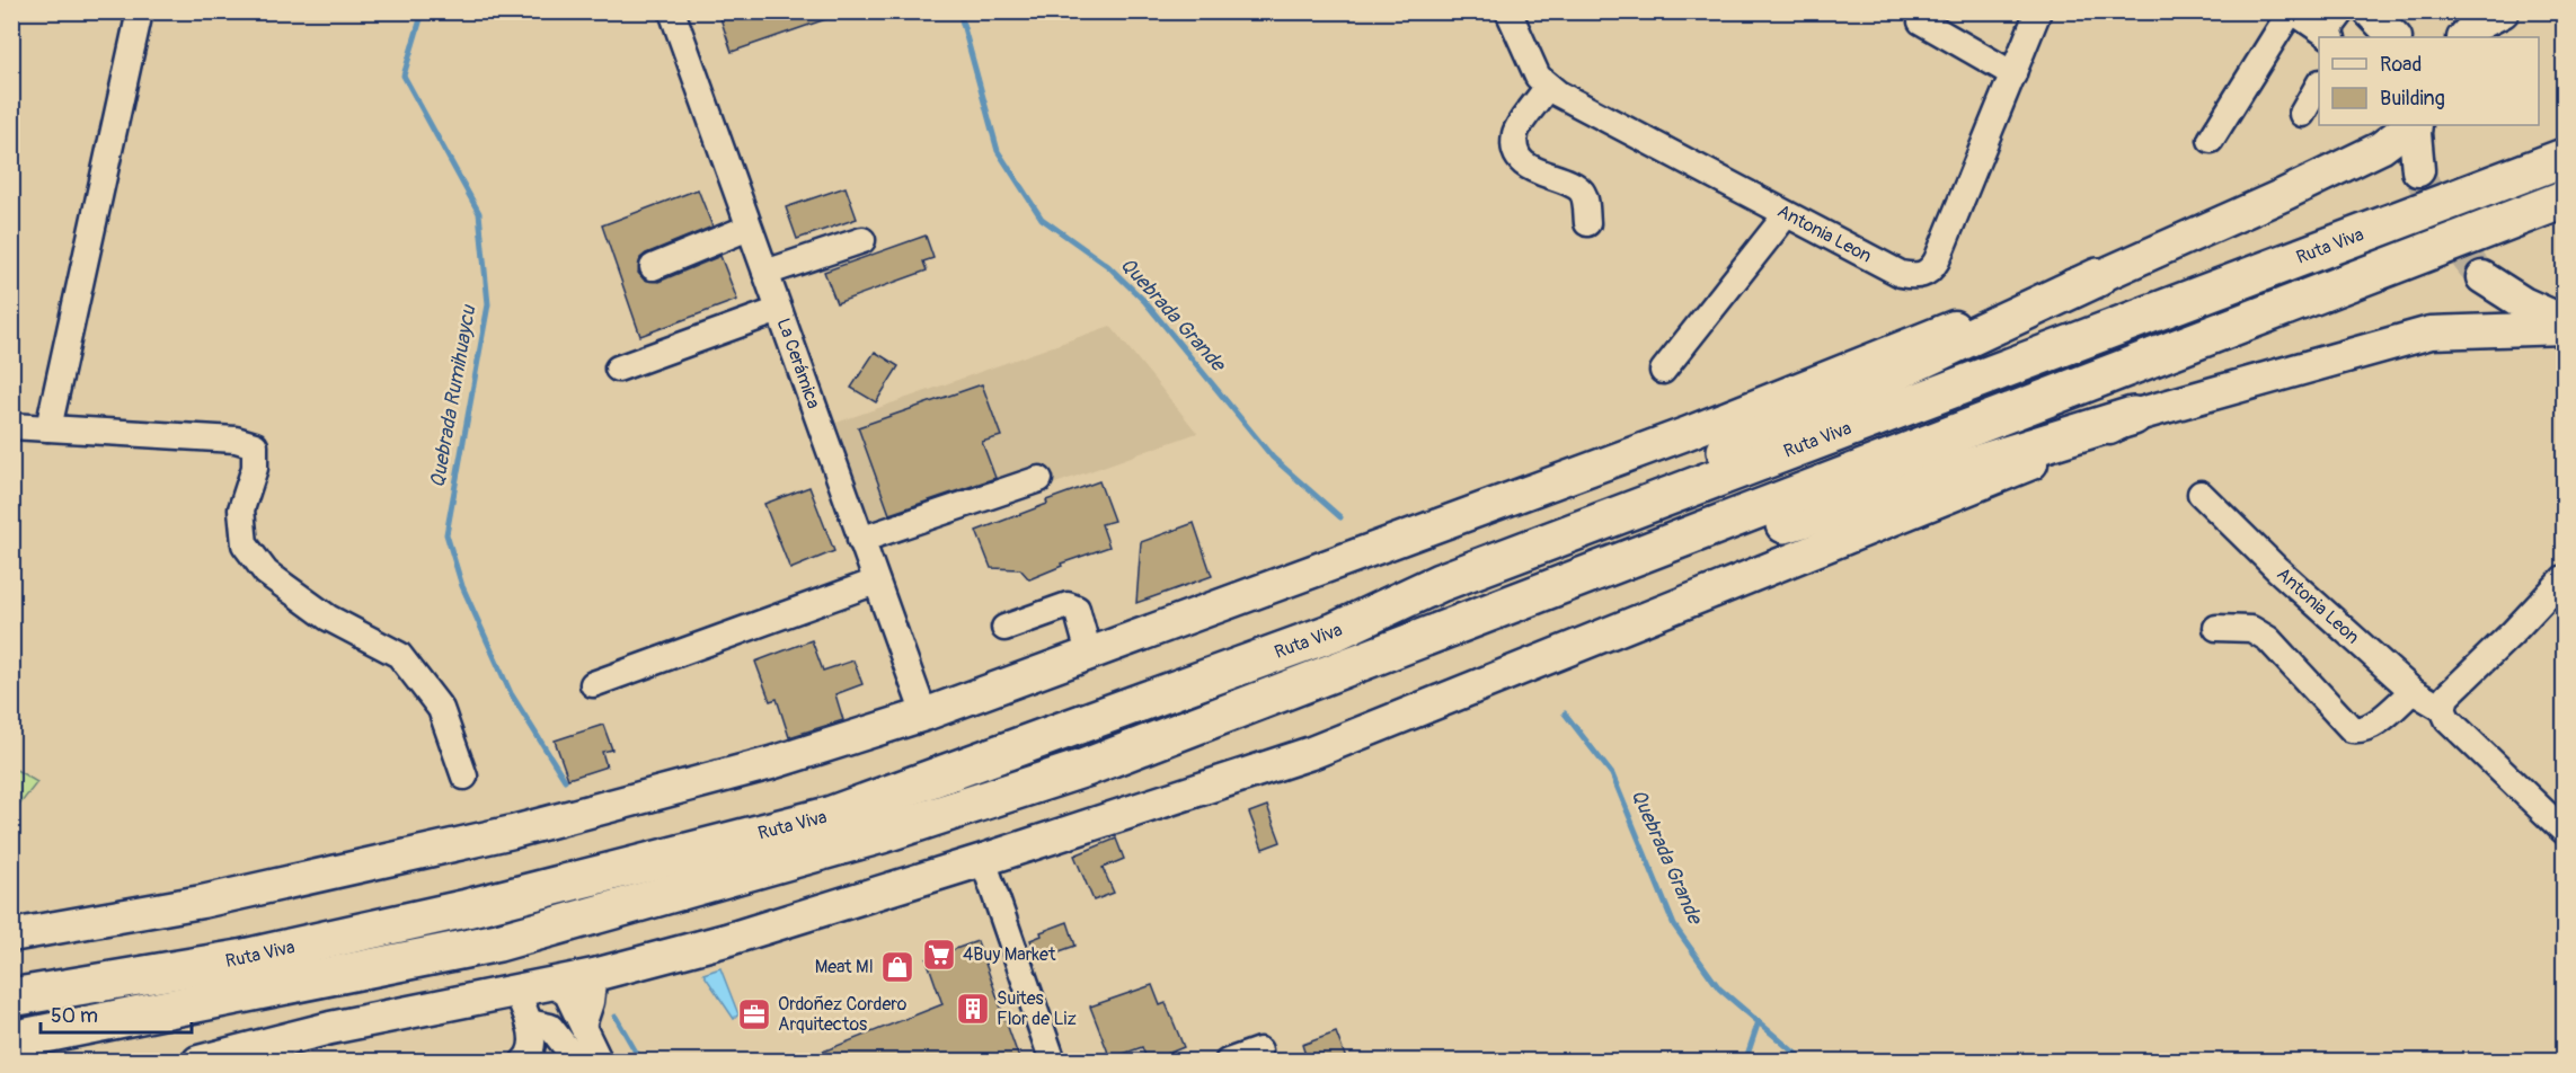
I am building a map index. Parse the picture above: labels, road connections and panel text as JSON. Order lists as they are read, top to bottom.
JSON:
{
  "streets": {
    "highway": ["Ruta Viva"],
    "street": ["Antonia Leon", "La Cerámica"]
  },
  "water": ["Quebrada Grande", "Quebrada Rumihuaycu"],
  "places": {
    "supermarket": ["4Buy Market"],
    "shop": ["Meat MI"],
    "building": ["Suites Flor de Liz"],
    "office": ["Ordoñez Cordero Arquitectos"]
  },
  "legend": ["Road", "Building"],
  "scale_bar": "50 m"
}
